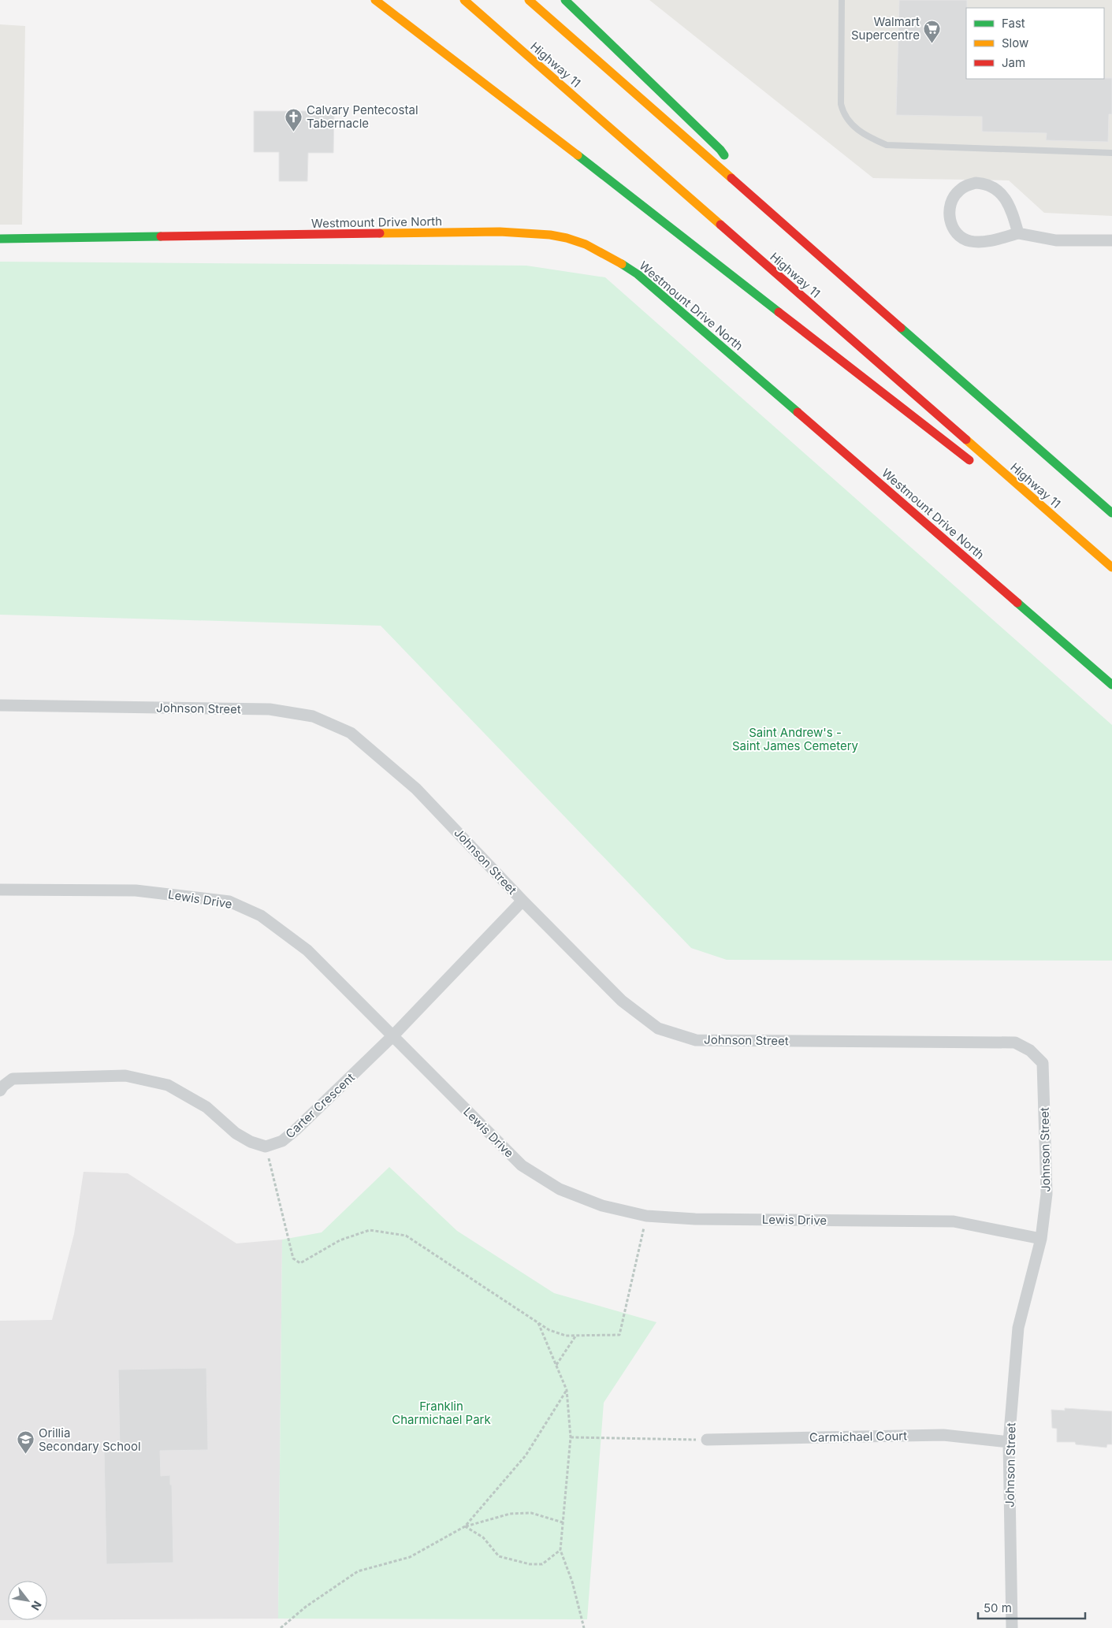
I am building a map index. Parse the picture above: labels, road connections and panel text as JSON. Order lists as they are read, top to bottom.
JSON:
{
  "streets": {
    "main road": ["Highway 11", "Westmount Drive North"],
    "street": [
      "Johnson Street",
      "Lewis Drive",
      "Carter Crescent",
      "Carmichael Court"
    ]
  },
  "crossings": [
    ["Johnson Street", "Lewis Drive"],
    ["Johnson Street", "Carter Crescent"],
    ["Johnson Street", "Carmichael Court"],
    ["Lewis Drive", "Carter Crescent"]
  ],
  "parks": ["Saint Andrew's - Saint James Cemetery", "Franklin Charmichael Park"],
  "places": {
    "supermarket": ["Walmart Supercentre"],
    "church": ["Calvary Pentecostal Tabernacle"],
    "school or university": ["Orillia Secondary School"]
  },
  "legend": ["Fast", "Slow", "Jam"],
  "scale_bar": "50 m",
  "north": "bottom right"
}
